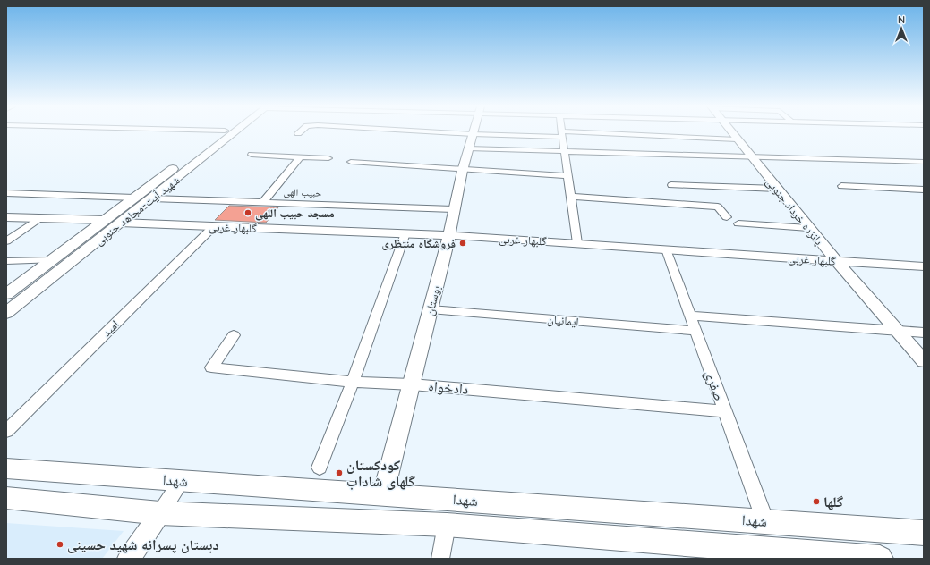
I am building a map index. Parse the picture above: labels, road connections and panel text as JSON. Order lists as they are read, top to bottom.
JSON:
{
  "streets": {
    "main road": ["شهید آیت-مجاهد جنوبی", "شهدا"],
    "street": [
      "حبیب الهی",
      "پانزده خرداد جنوبی",
      "گلبهار غربی",
      "بوستان",
      "ایمانیان",
      "امید",
      "صفری",
      "دادخواه"
    ]
  },
  "crossings": [
    ["حبیب الهی", "شهید آیت-مجاهد جنوبی"],
    ["حبیب الهی", "بوستان"],
    ["شهید آیت-مجاهد جنوبی", "گلبهار غربی"],
    ["پانزده خرداد جنوبی", "گلبهار غربی"],
    ["گلبهار غربی", "بوستان"],
    ["گلبهار غربی", "امید"],
    ["گلبهار غربی", "صفری"],
    ["بوستان", "ایمانیان"],
    ["بوستان", "دادخواه"],
    ["بوستان", "شهدا"],
    ["ایمانیان", "صفری"],
    ["صفری", "دادخواه"],
    ["صفری", "شهدا"]
  ],
  "places": [
    "مسجد حبیب اللهی",
    "فروشگاه منتظری",
    "کودکستان گلهای شاداب",
    "گلها",
    "دبستان پسرانه شهید حسینی"
  ],
  "north": "top"
}
